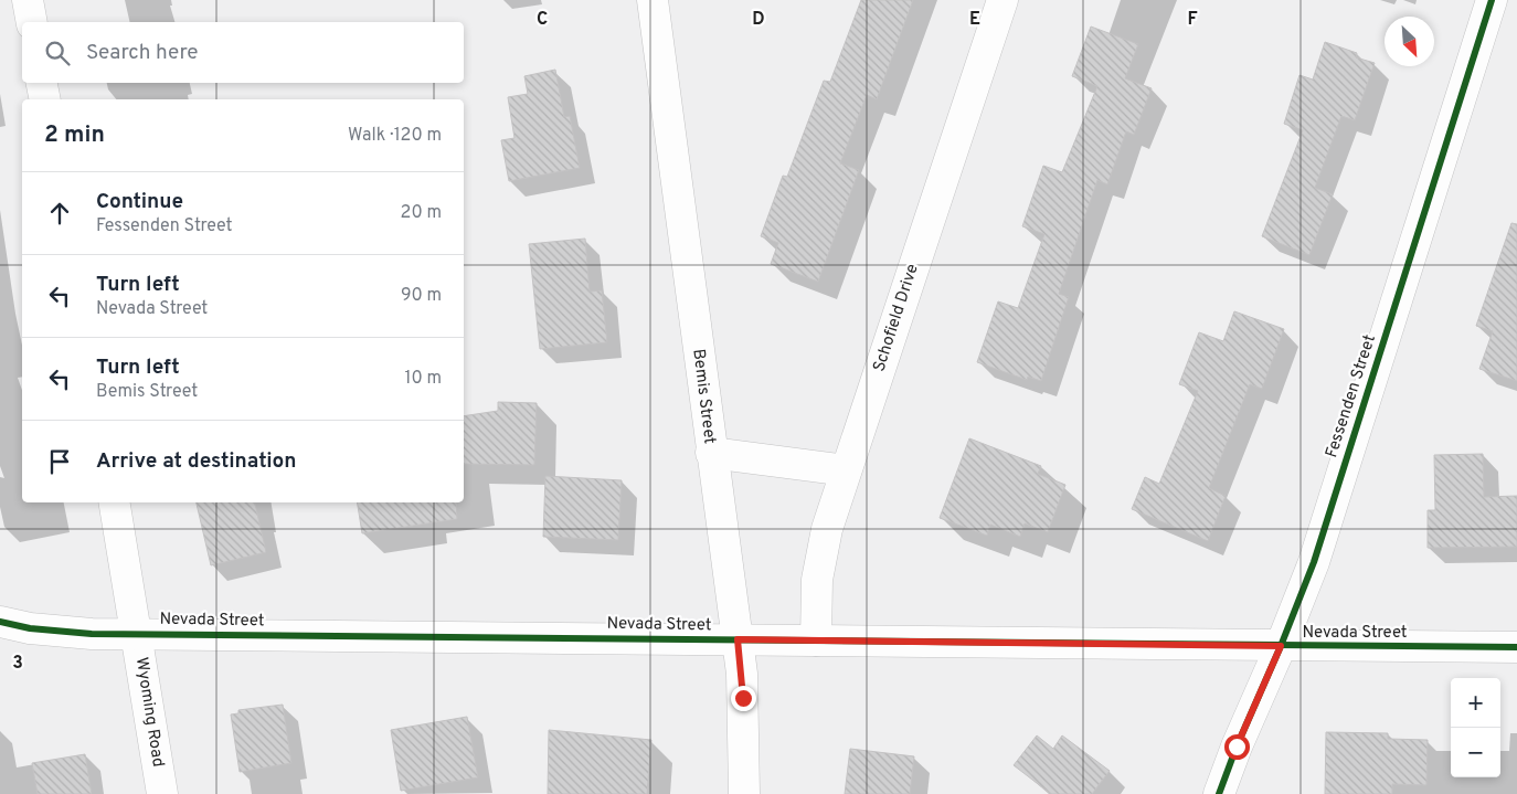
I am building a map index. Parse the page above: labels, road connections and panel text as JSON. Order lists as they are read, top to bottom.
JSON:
{
  "streets": {
    "street": [
      "Schofield Drive",
      "Bemis Street",
      "Fessenden Street",
      "Nevada Street",
      "Wyoming Road"
    ]
  },
  "crossings": [
    ["Schofield Drive", "Nevada Street"],
    ["Bemis Street", "Nevada Street"],
    ["Fessenden Street", "Nevada Street"],
    ["Nevada Street", "Wyoming Road"]
  ],
  "north": "bottom right",
  "page": {
    "search": "Search here",
    "heading": ["2 min", "Walk · 120 m"],
    "list": [
      ["Continue", "Fessenden Street", "20 m"],
      ["Turn left", "Nevada Street", "90 m"],
      ["Turn left", "Bemis Street", "10 m"],
      "Arrive at destination"
    ],
    "map_buttons": ["+", "−"]
  },
  "grid": {
    "columns": [
      "C",
      "D",
      "E",
      "F"
    ],
    "rows": ["3"]
  }
}
